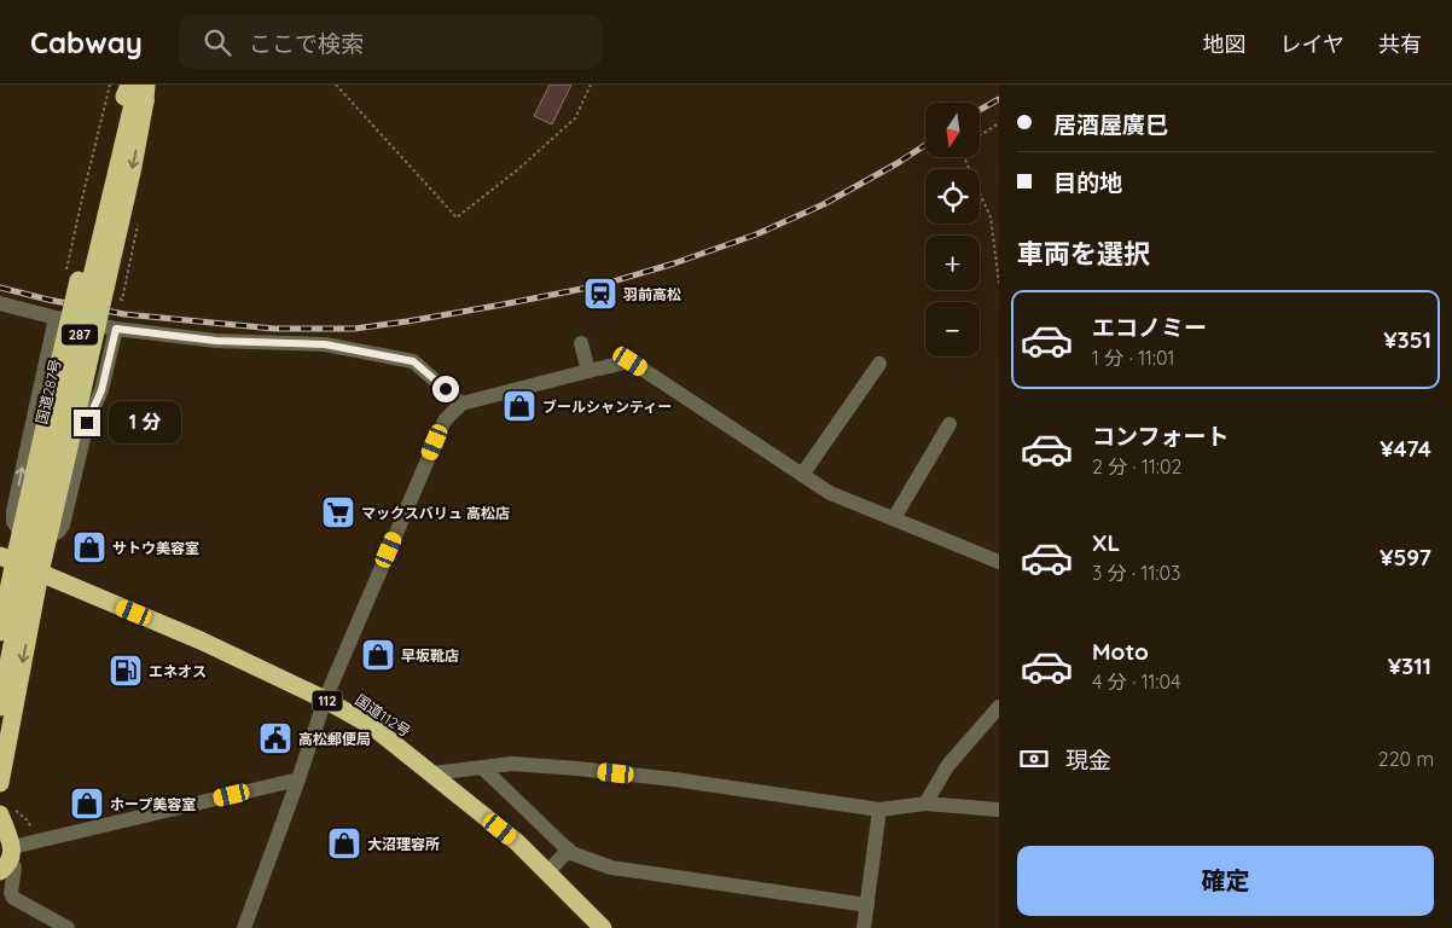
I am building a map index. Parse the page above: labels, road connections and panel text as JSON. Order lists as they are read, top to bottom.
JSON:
{
  "streets": {
    "highway": [
      "287",
      "国道287号",
      "112",
      "国道112号"
    ]
  },
  "crossings": [
    ["287", "国道287号"],
    ["287", "国道112号"]
  ],
  "places": {
    "station": ["羽前高松"],
    "shop": [
      "ブールシャンティー",
      "サトウ美容室",
      "早坂靴店",
      "ホープ美容室",
      "大沼理容所"
    ],
    "supermarket": ["マックスバリュ 高松店"],
    "fuel station": ["エネオス"],
    "public building": ["高松郵便局"]
  },
  "north": "bottom",
  "page": {
    "header": "Cabway",
    "search": "ここで検索",
    "nav": ["地図", "レイヤ", "共有"],
    "banner": ["居酒屋廣巳", "目的地"],
    "map_buttons": ["+", "−"],
    "heading": "車両を選択",
    "list": [
      {
        "name": "エコノミー",
        "note": "1 分 · 11:01",
        "value": "¥351"
      },
      {
        "name": "コンフォート",
        "note": "2 分 · 11:02",
        "value": "¥474"
      },
      {
        "name": "XL",
        "note": "3 分 · 11:03",
        "value": "¥597"
      },
      {
        "name": "Moto",
        "note": "4 分 · 11:04",
        "value": "¥311"
      }
    ],
    "bubble": "1 分",
    "pay": ["現金", "220 m"],
    "buttons": "確定"
  }
}
